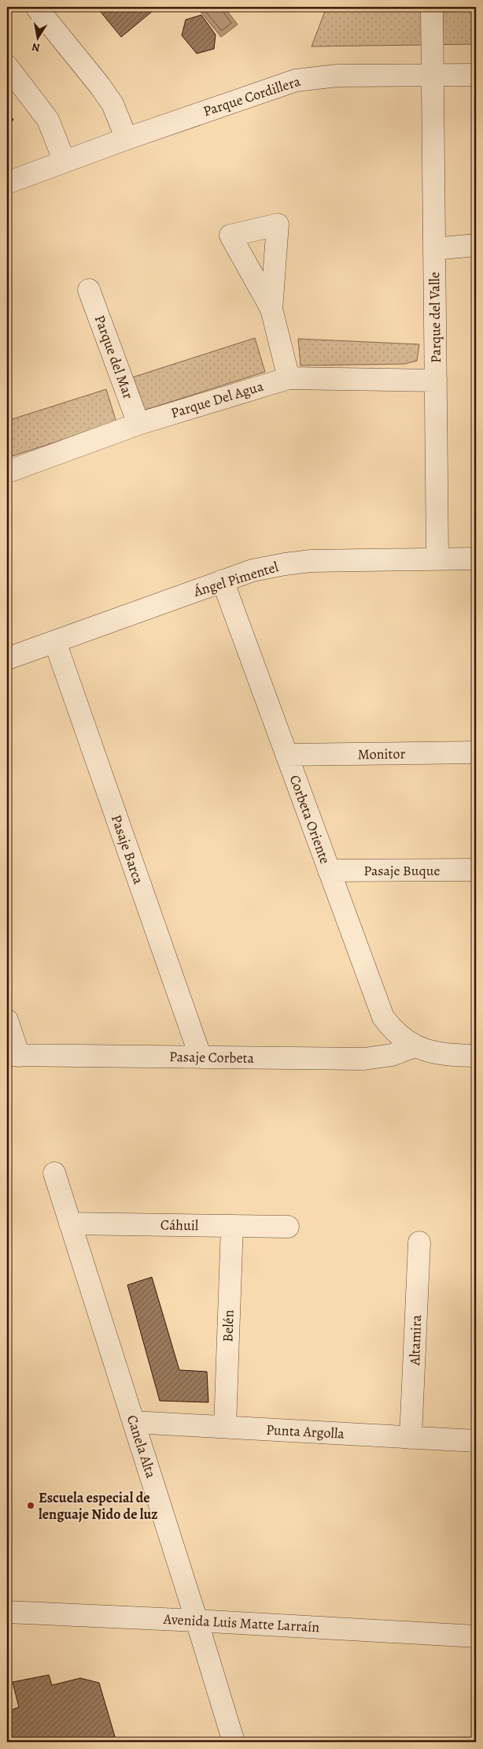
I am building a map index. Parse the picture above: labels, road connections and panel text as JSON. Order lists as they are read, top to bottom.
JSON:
{
  "streets": {
    "street": [
      "Parque Cordillera",
      "Parque del Valle",
      "Parque del Mar",
      "Parque Del Agua",
      "Ángel Pimentel",
      "Monitor",
      "Corbeta Oriente",
      "Pasaje Barca",
      "Pasaje Buque",
      "Pasaje Corbeta",
      "Cáhuil",
      "Belén",
      "Altamira",
      "Punta Argolla",
      "Canela Alta",
      "Avenida Luis Matte Larraín"
    ]
  },
  "crossings": [
    ["Parque Cordillera", "Parque del Valle"],
    ["Parque del Valle", "Parque Del Agua"],
    ["Parque del Valle", "Ángel Pimentel"],
    ["Parque del Mar", "Parque Del Agua"],
    ["Ángel Pimentel", "Corbeta Oriente"],
    ["Ángel Pimentel", "Pasaje Barca"],
    ["Monitor", "Corbeta Oriente"],
    ["Corbeta Oriente", "Pasaje Buque"],
    ["Corbeta Oriente", "Pasaje Corbeta"],
    ["Pasaje Barca", "Pasaje Corbeta"],
    ["Cáhuil", "Belén"],
    ["Cáhuil", "Canela Alta"],
    ["Belén", "Punta Argolla"],
    ["Altamira", "Punta Argolla"],
    ["Punta Argolla", "Canela Alta"],
    ["Canela Alta", "Avenida Luis Matte Larraín"]
  ],
  "places": ["Escuela especial de lenguaje Nido de luz"],
  "north": "bottom"
}
